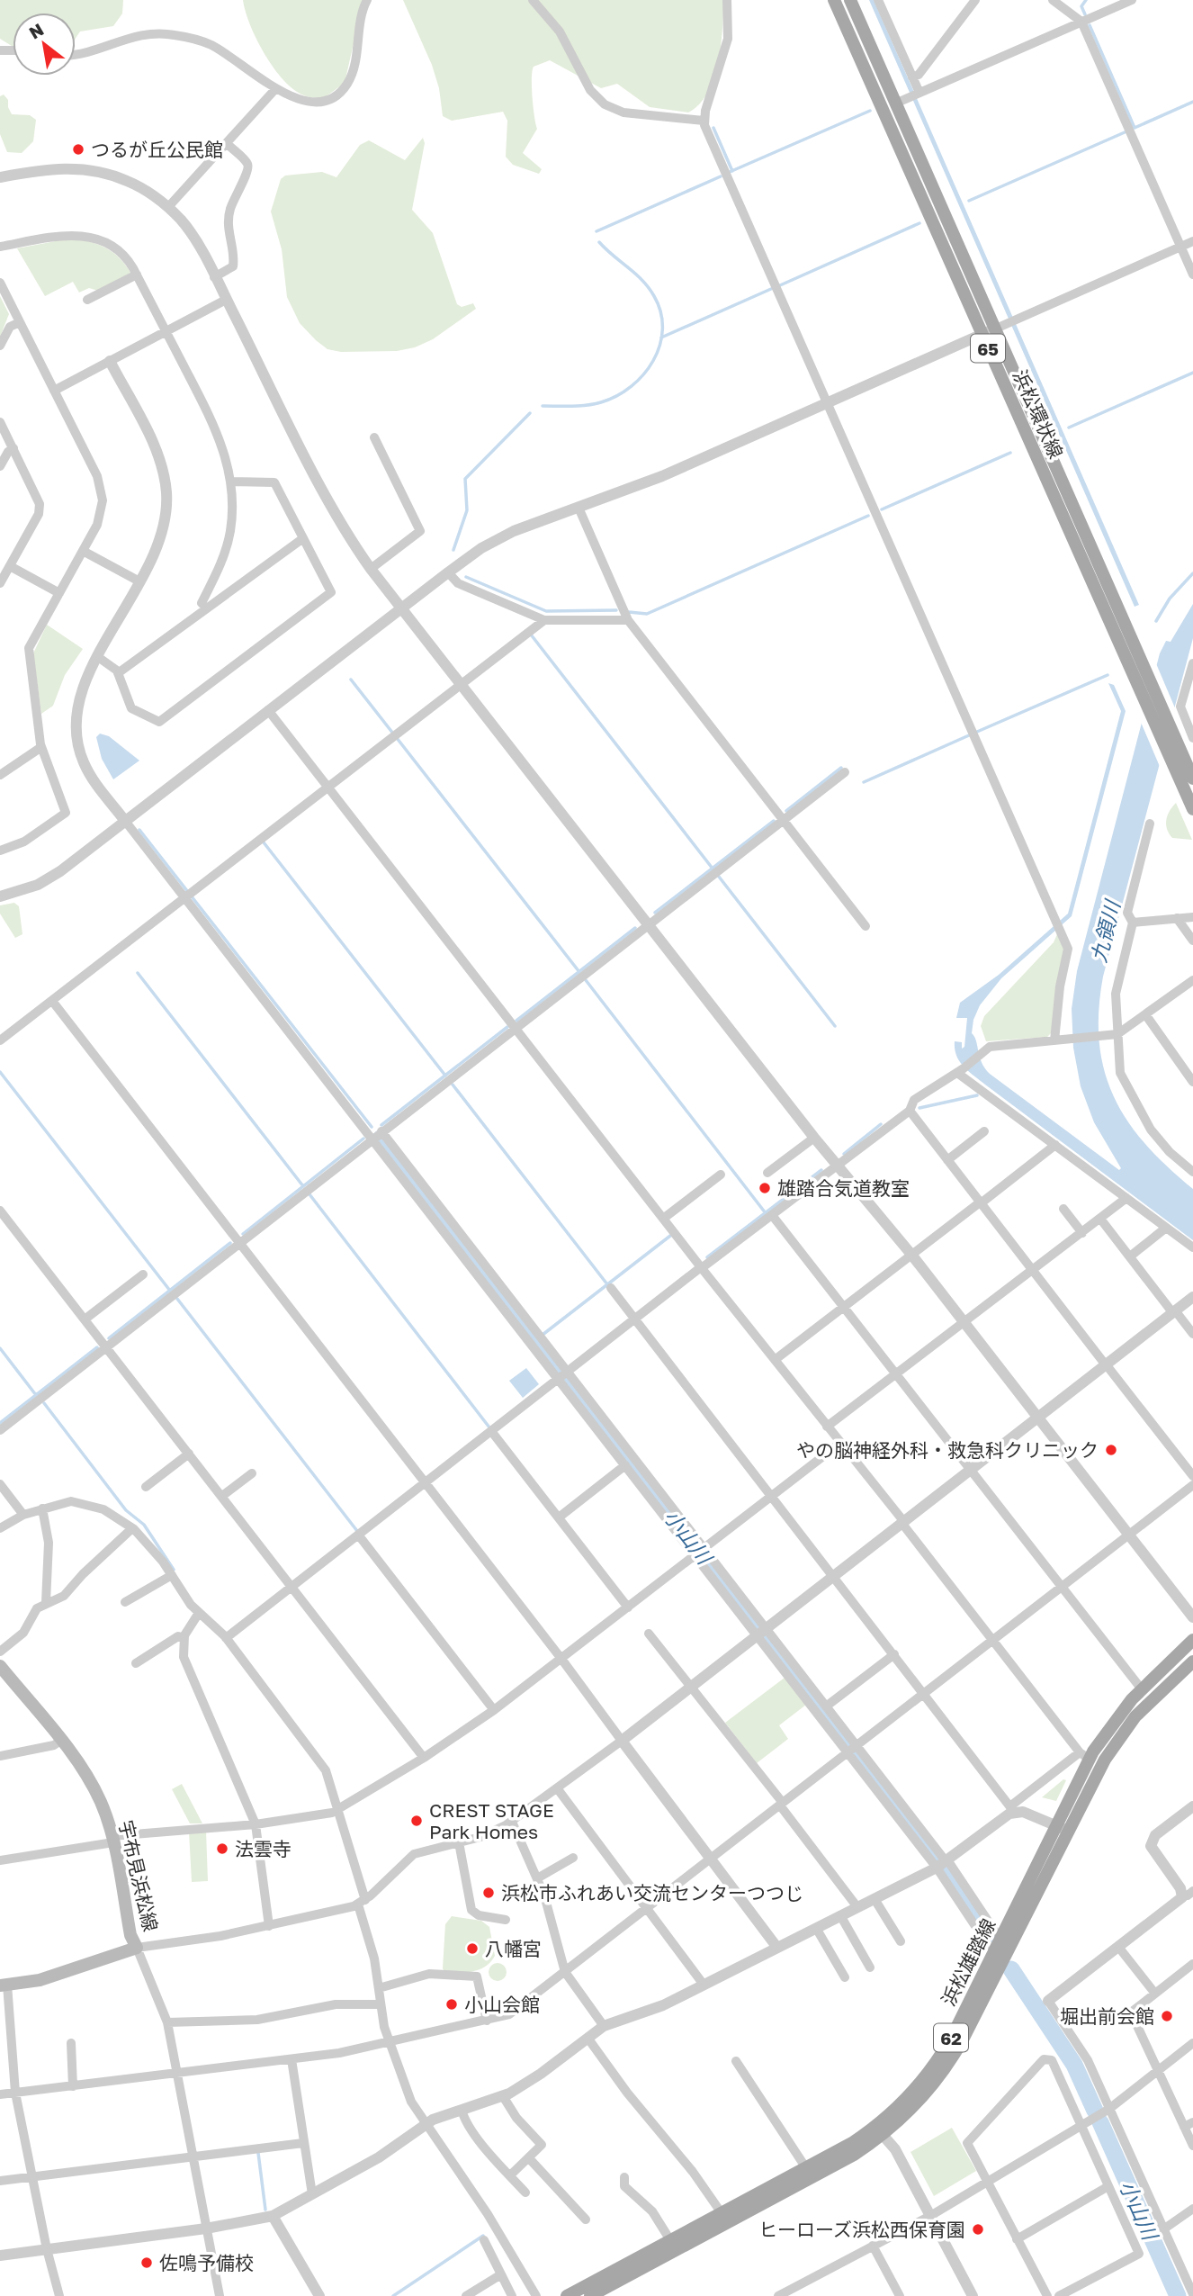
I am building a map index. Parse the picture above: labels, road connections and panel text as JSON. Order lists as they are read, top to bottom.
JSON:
{
  "streets": {
    "main road": [
      "65",
      "浜松環状線",
      "宇布見浜松線",
      "浜松雄踏線",
      "62"
    ]
  },
  "water": ["九領川", "小山川"],
  "places": [
    "つるが丘公民館",
    "雄踏合気道教室",
    "やの脳神経外科・救急科クリニック",
    "CREST STAGE Park Homes",
    "法雲寺",
    "浜松市ふれあい交流センターつつじ",
    "八幡宮",
    "小山会館",
    "堀出前会館",
    "ヒーローズ浜松西保育園",
    "佐鳴予備校"
  ],
  "north": "top left"
}
